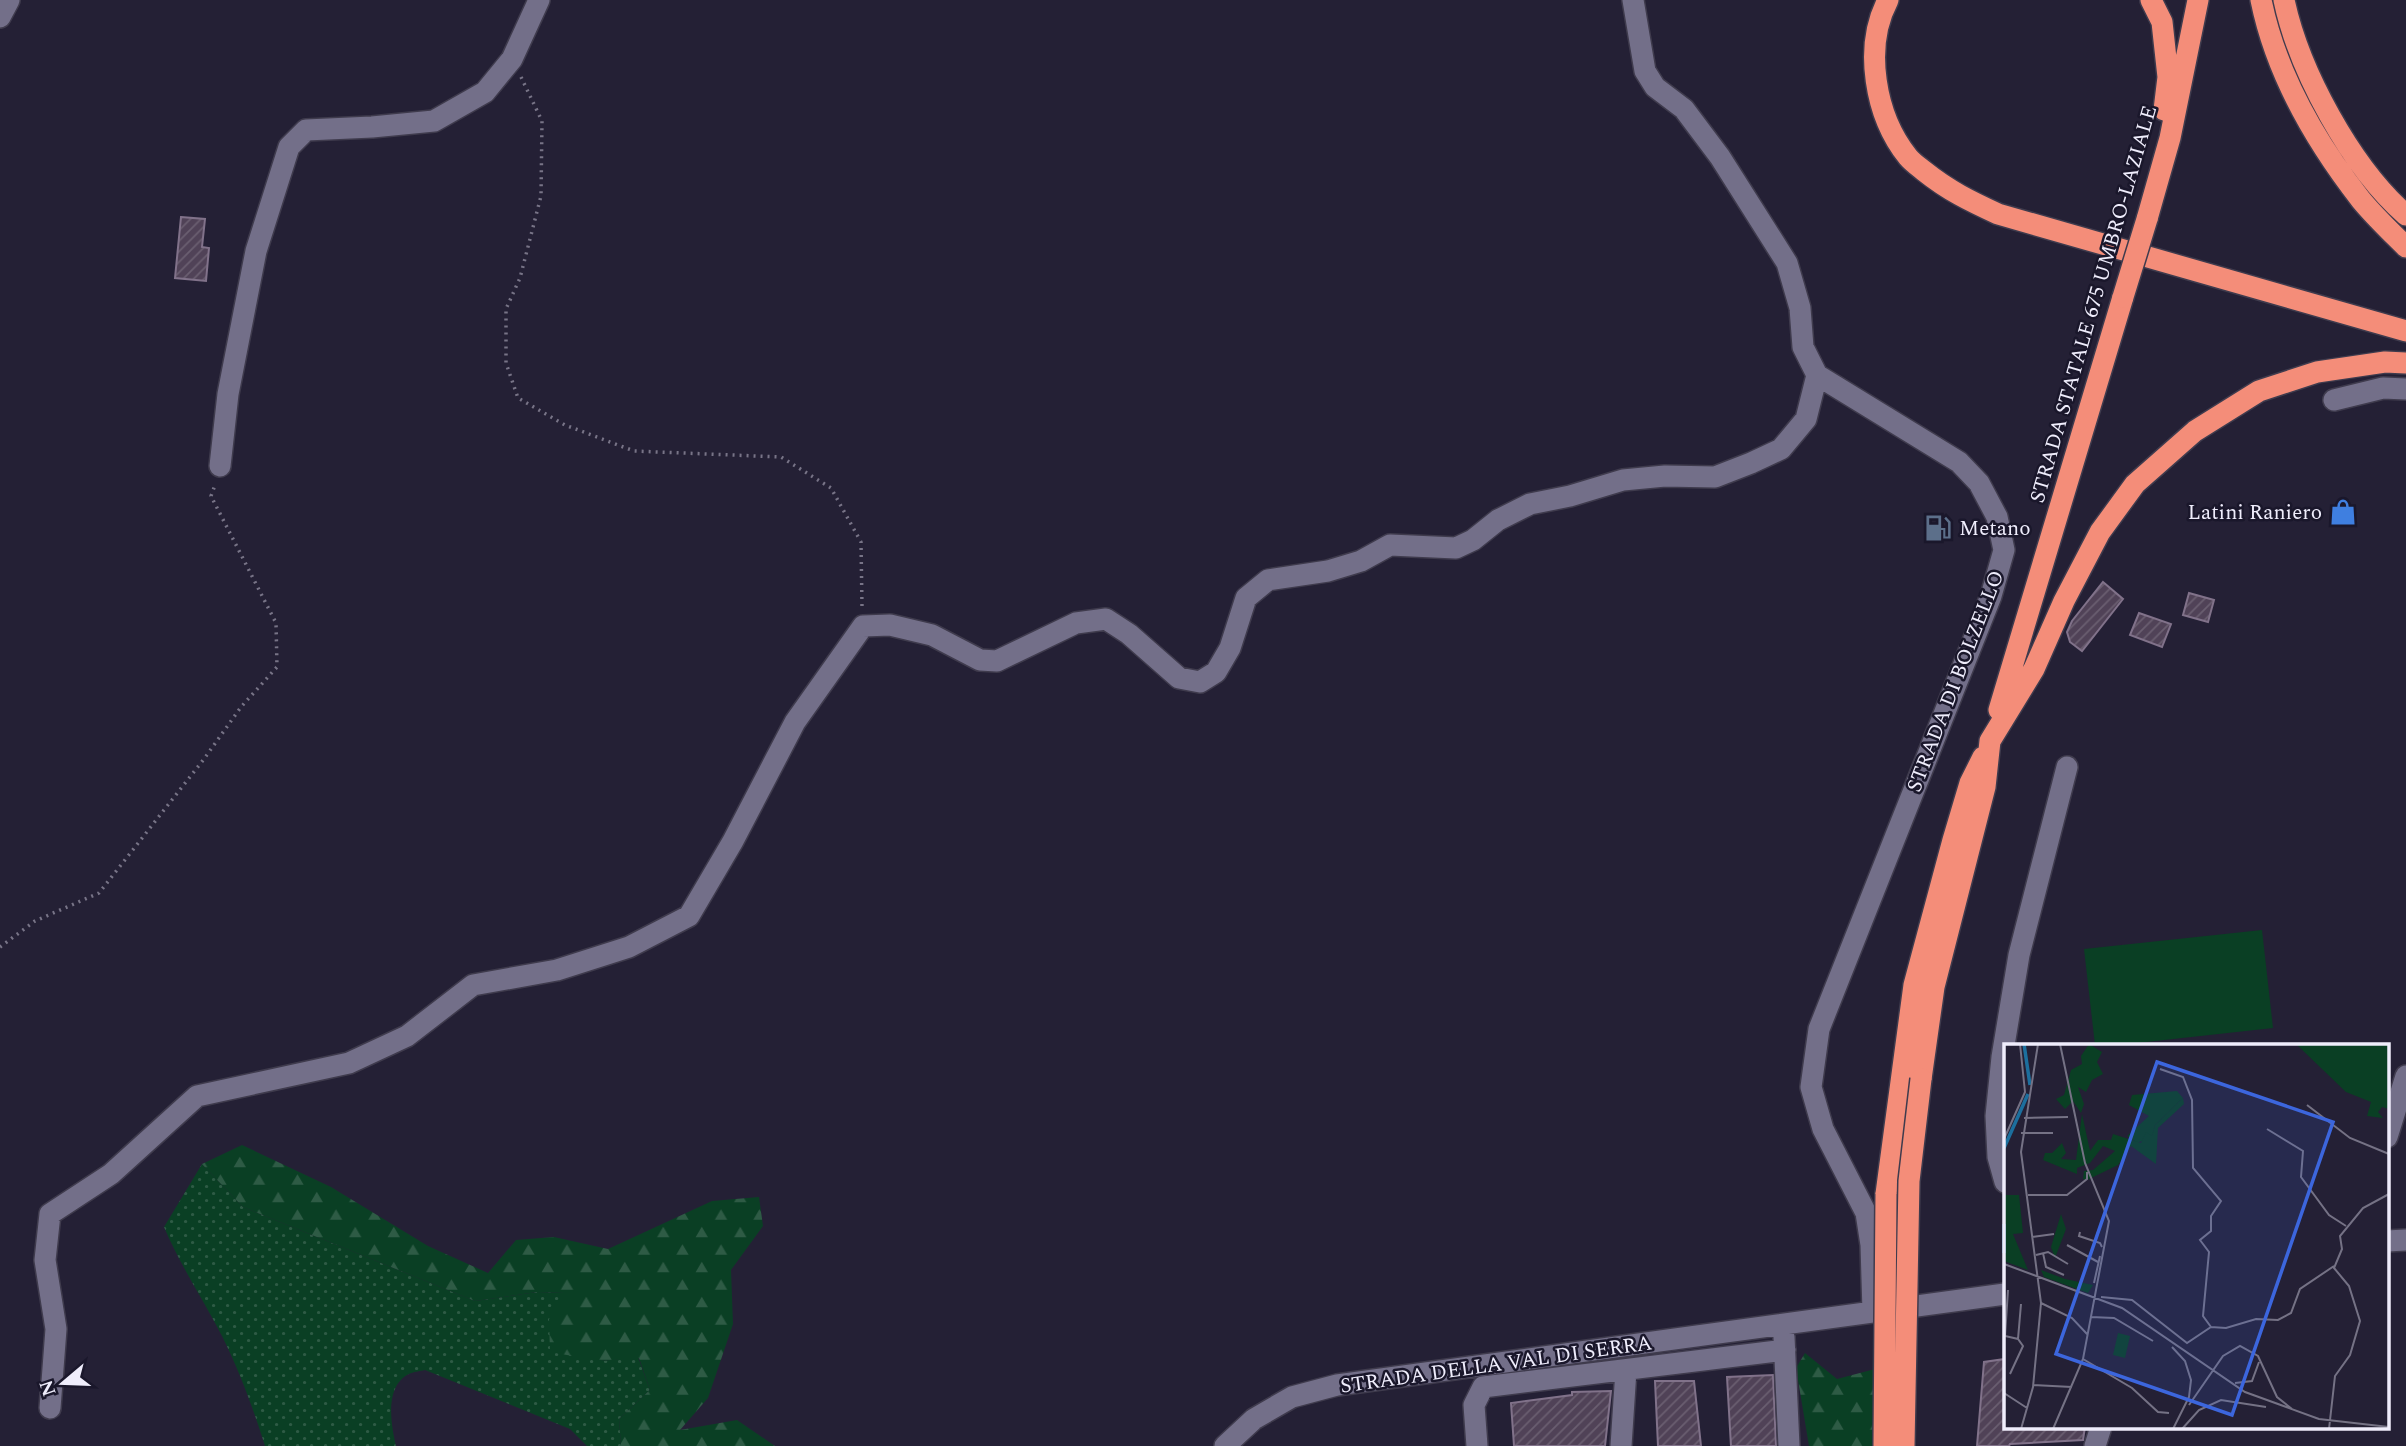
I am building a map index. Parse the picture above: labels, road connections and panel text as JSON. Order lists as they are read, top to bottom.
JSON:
{
  "streets": {
    "highway": ["STRADA STATALE 675 UMBRO-LAZIALE"],
    "street": ["STRADA DI BOLZELLO", "STRADA DELLA VAL DI SERRA"]
  },
  "crossings": [
    ["STRADA DI BOLZELLO", "STRADA DELLA VAL DI SERRA"]
  ],
  "places": {
    "shop": ["Latini Raniero"],
    "fuel station": ["Metano"]
  },
  "north": "left"
}
